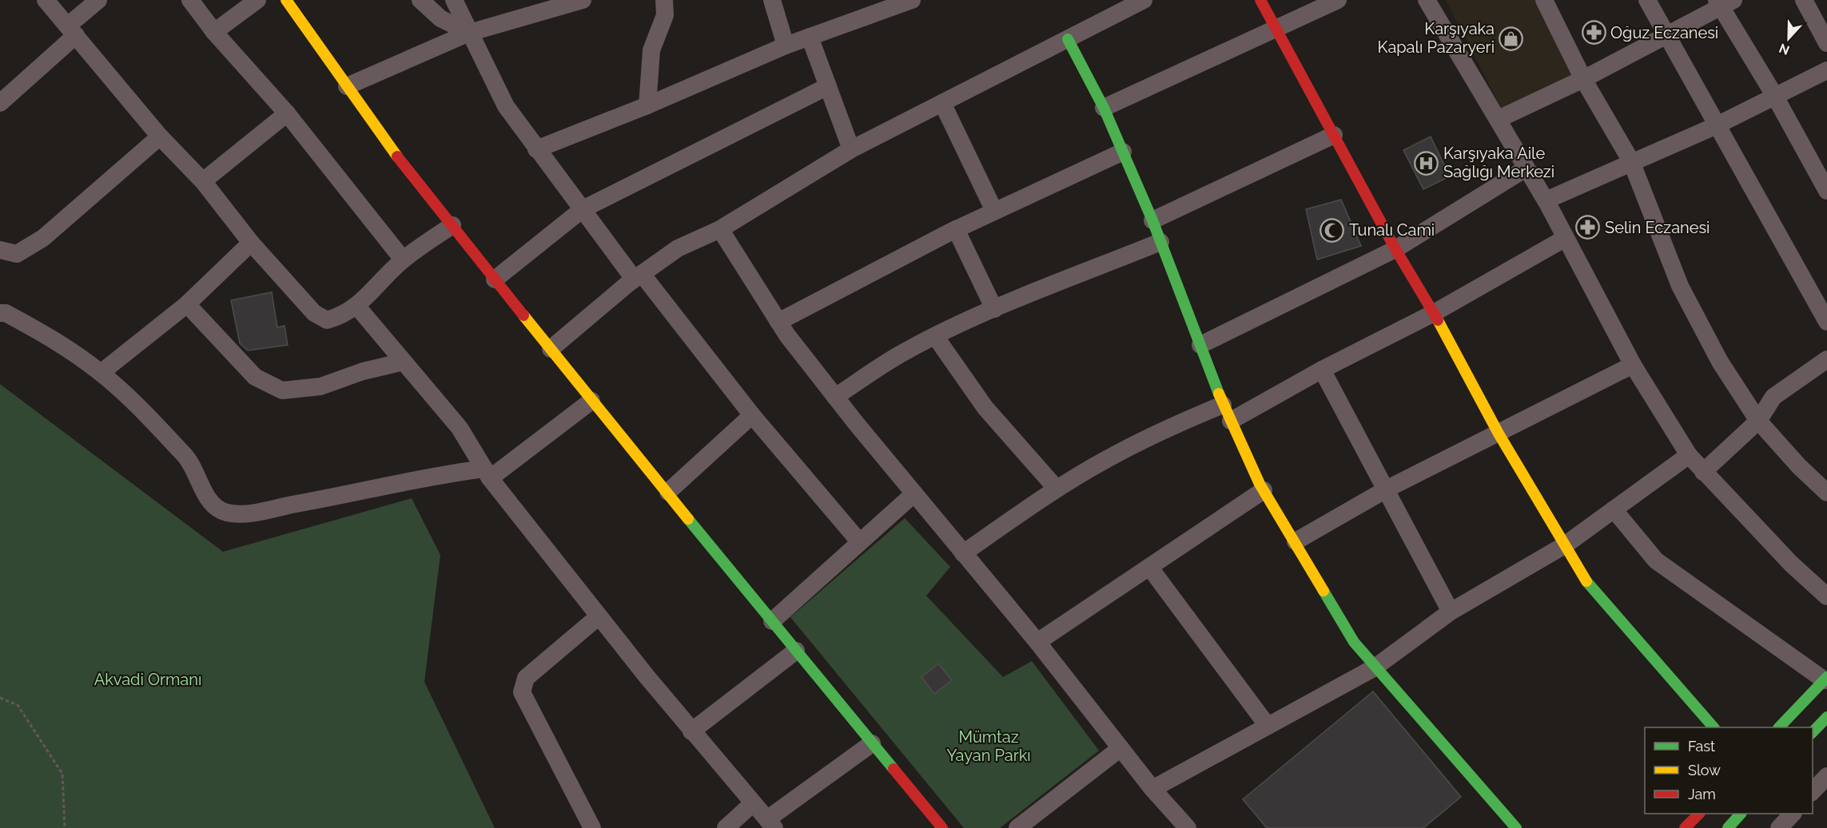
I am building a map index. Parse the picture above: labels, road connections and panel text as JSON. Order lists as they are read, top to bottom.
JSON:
{
  "parks": ["Akvadi Ormanı", "Mümtaz Yayan Parkı"],
  "places": {
    "pharmacy": ["Oğuz Eczanesi", "Selin Eczanesi"],
    "shop": ["Karşıyaka Kapalı Pazaryeri"],
    "hospital": ["Karşıyaka Aile Sağlığı Merkezi"],
    "mosque": ["Tunalı Cami"]
  },
  "legend": ["Fast", "Slow", "Jam"],
  "north": "bottom"
}
